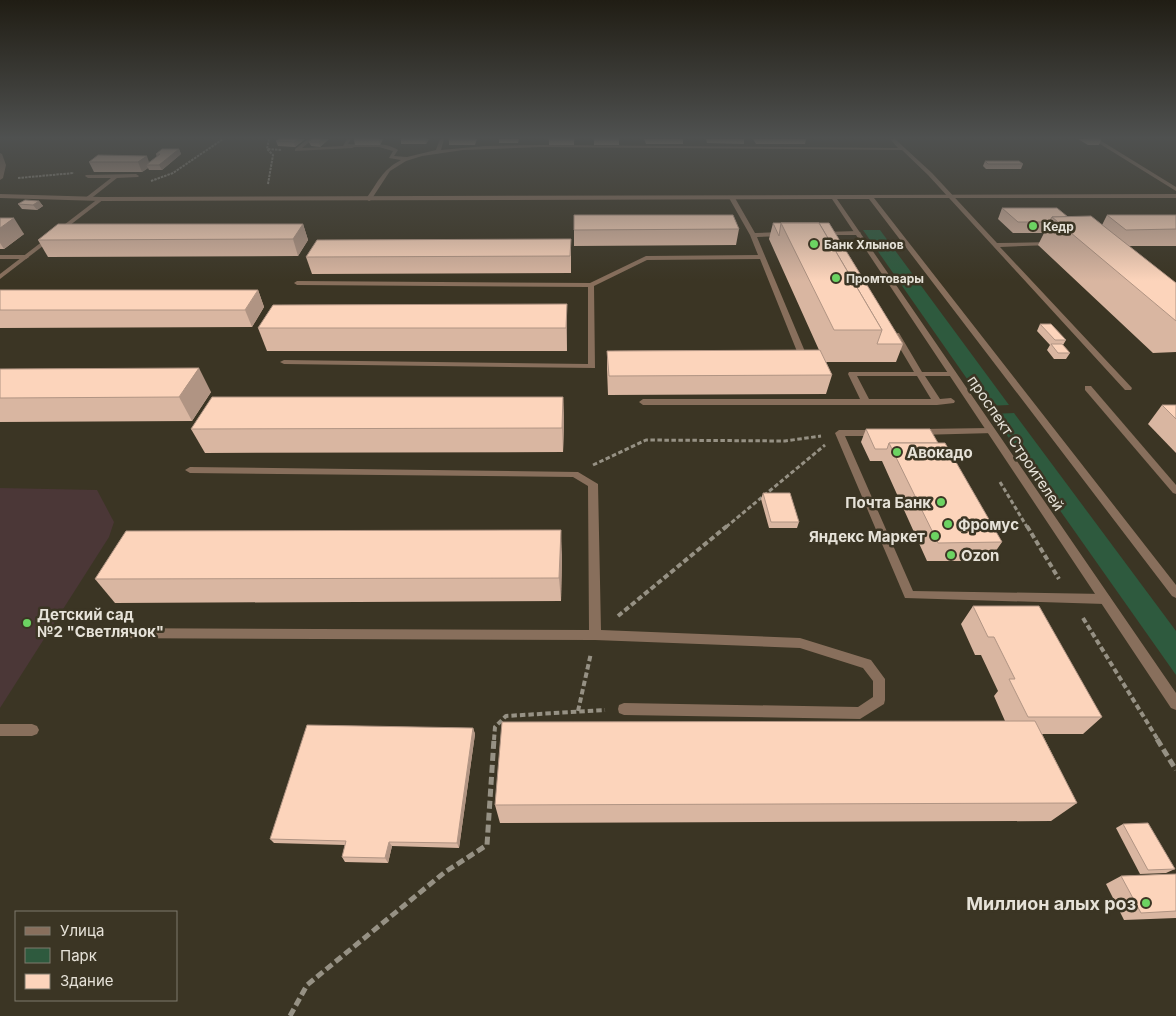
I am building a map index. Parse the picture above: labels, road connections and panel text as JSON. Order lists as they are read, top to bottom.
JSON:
{
  "streets": {
    "street": ["проспект Строителей"]
  },
  "places": [
    "Кедр",
    "Банк Хлынов",
    "Промтовары",
    "Авокадо",
    "Почта Банк",
    "Фромус",
    "Яндекс Маркет",
    "Ozon",
    "Детский сад №2 \"Светлячок\"",
    "Миллион алых роз"
  ],
  "legend": ["Улица", "Парк", "Здание"]
}
